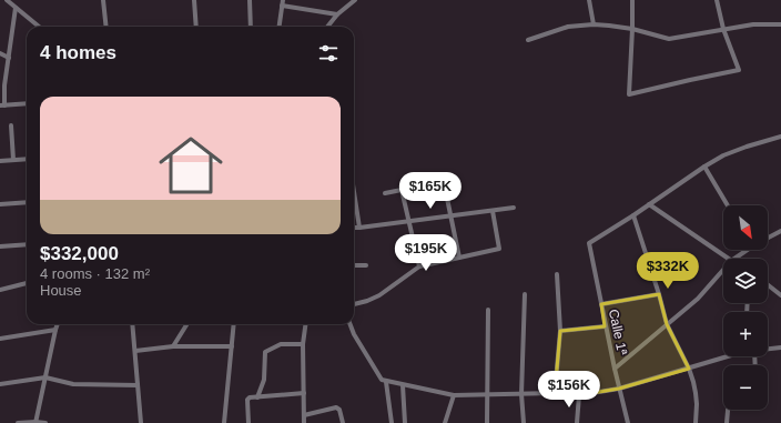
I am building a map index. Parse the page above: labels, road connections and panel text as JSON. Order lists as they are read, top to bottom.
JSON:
{
  "streets": {
    "street": ["Calle 1ª"]
  },
  "north": "bottom right",
  "page": {
    "heading": "4 homes",
    "list": [
      {
        "name": "$332,000",
        "note": "4 rooms · 132 m² · House"
      }
    ],
    "price": [
      "$165K",
      "$195K",
      "$332K",
      "$156K"
    ],
    "map_buttons": ["+", "−"]
  }
}
